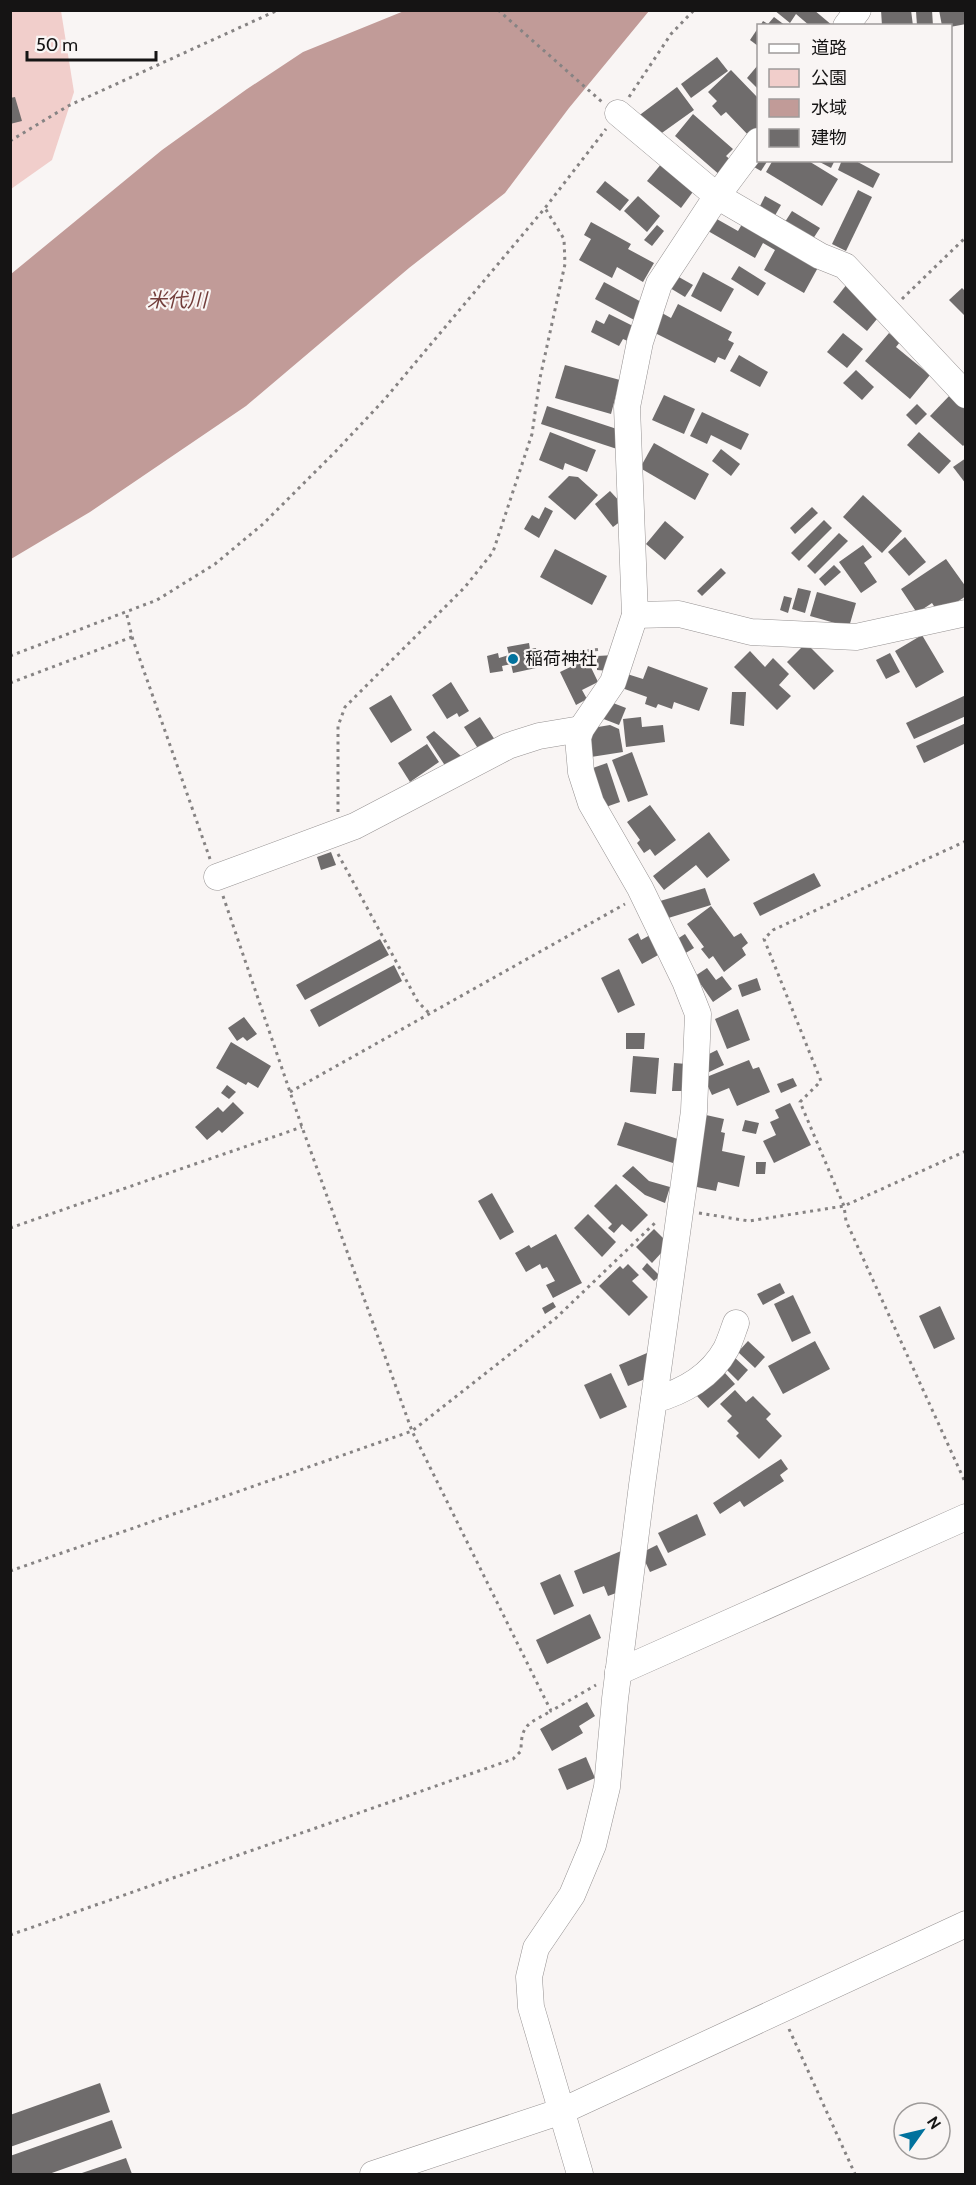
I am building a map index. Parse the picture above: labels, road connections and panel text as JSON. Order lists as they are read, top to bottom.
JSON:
{
  "water": ["米代川"],
  "places": ["稲荷神社"],
  "legend": [
    "道路",
    "公園",
    "水域",
    "建物"
  ],
  "scale_bar": "50 m",
  "north": "top right"
}
